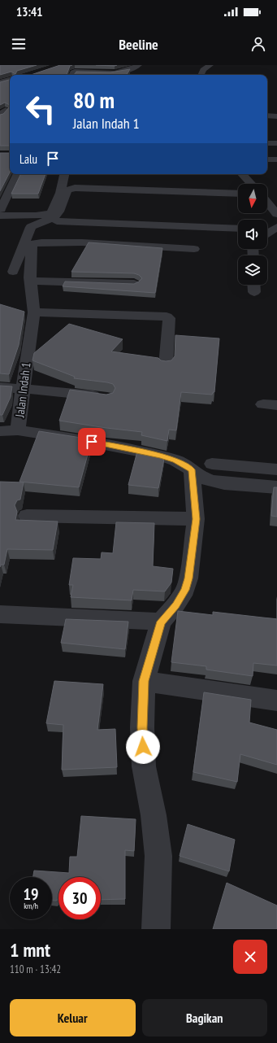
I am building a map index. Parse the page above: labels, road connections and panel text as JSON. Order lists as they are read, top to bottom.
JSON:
{
  "streets": {
    "street": ["Jalan Indah 1"]
  },
  "north": "bottom",
  "page": {
    "status": "13:41",
    "header": "Beeline",
    "turn": ["80 m", "Jalan Indah 1"],
    "then": "Lalu",
    "speed": "19 km/h",
    "limit": "30",
    "heading": ["1 mnt", "110 m · 13:42"],
    "buttons": ["Keluar", "Bagikan"]
  }
}
